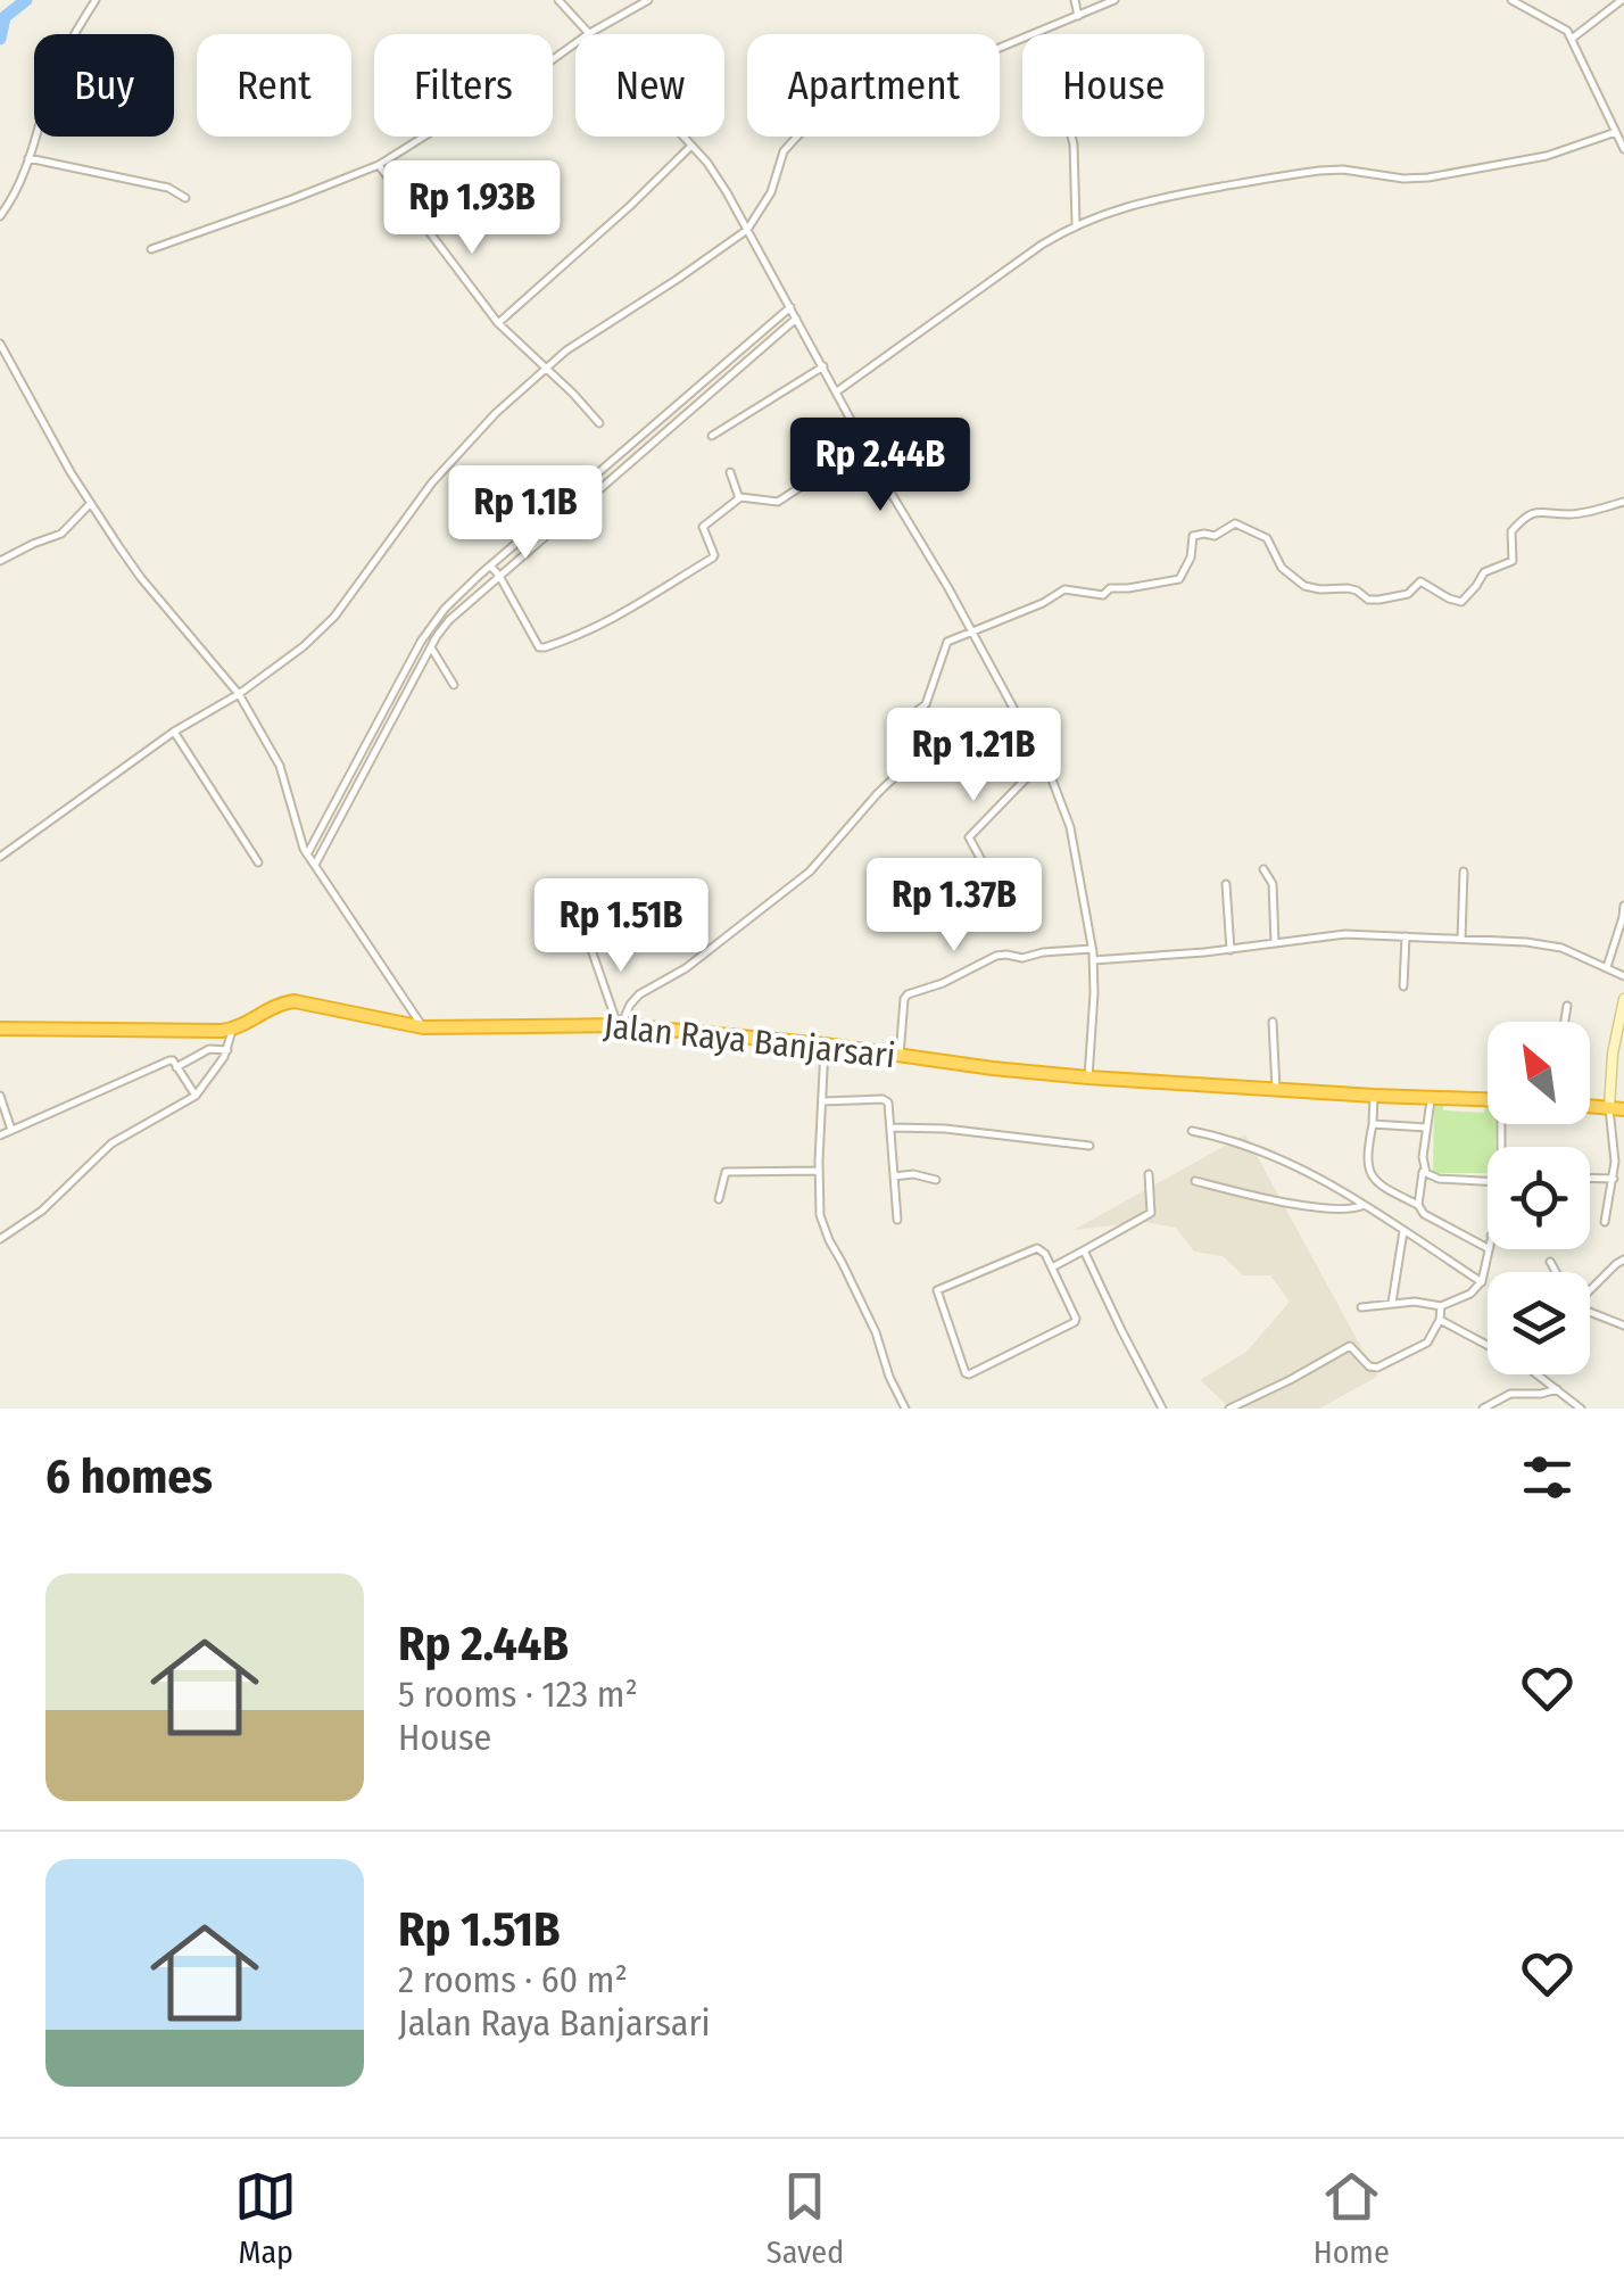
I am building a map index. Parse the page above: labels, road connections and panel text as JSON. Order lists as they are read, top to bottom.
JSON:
{
  "streets": {
    "highway": ["Jalan Raya Banjarsari"]
  },
  "north": "top left",
  "page": {
    "chip": [
      "Buy",
      "Rent",
      "Filters",
      "New",
      "Apartment",
      "House"
    ],
    "price": [
      "Rp 1.93B",
      "Rp 2.44B",
      "Rp 1.1B",
      "Rp 1.21B",
      "Rp 1.37B",
      "Rp 1.51B"
    ],
    "heading": "6 homes",
    "list": [
      {
        "name": "Rp 2.44B",
        "note": "5 rooms · 123 m² · House"
      },
      {
        "name": "Rp 1.51B",
        "note": "2 rooms · 60 m² · Jalan Raya Banjarsari"
      }
    ],
    "tabs": ["Map", "Saved", "Home"]
  }
}
